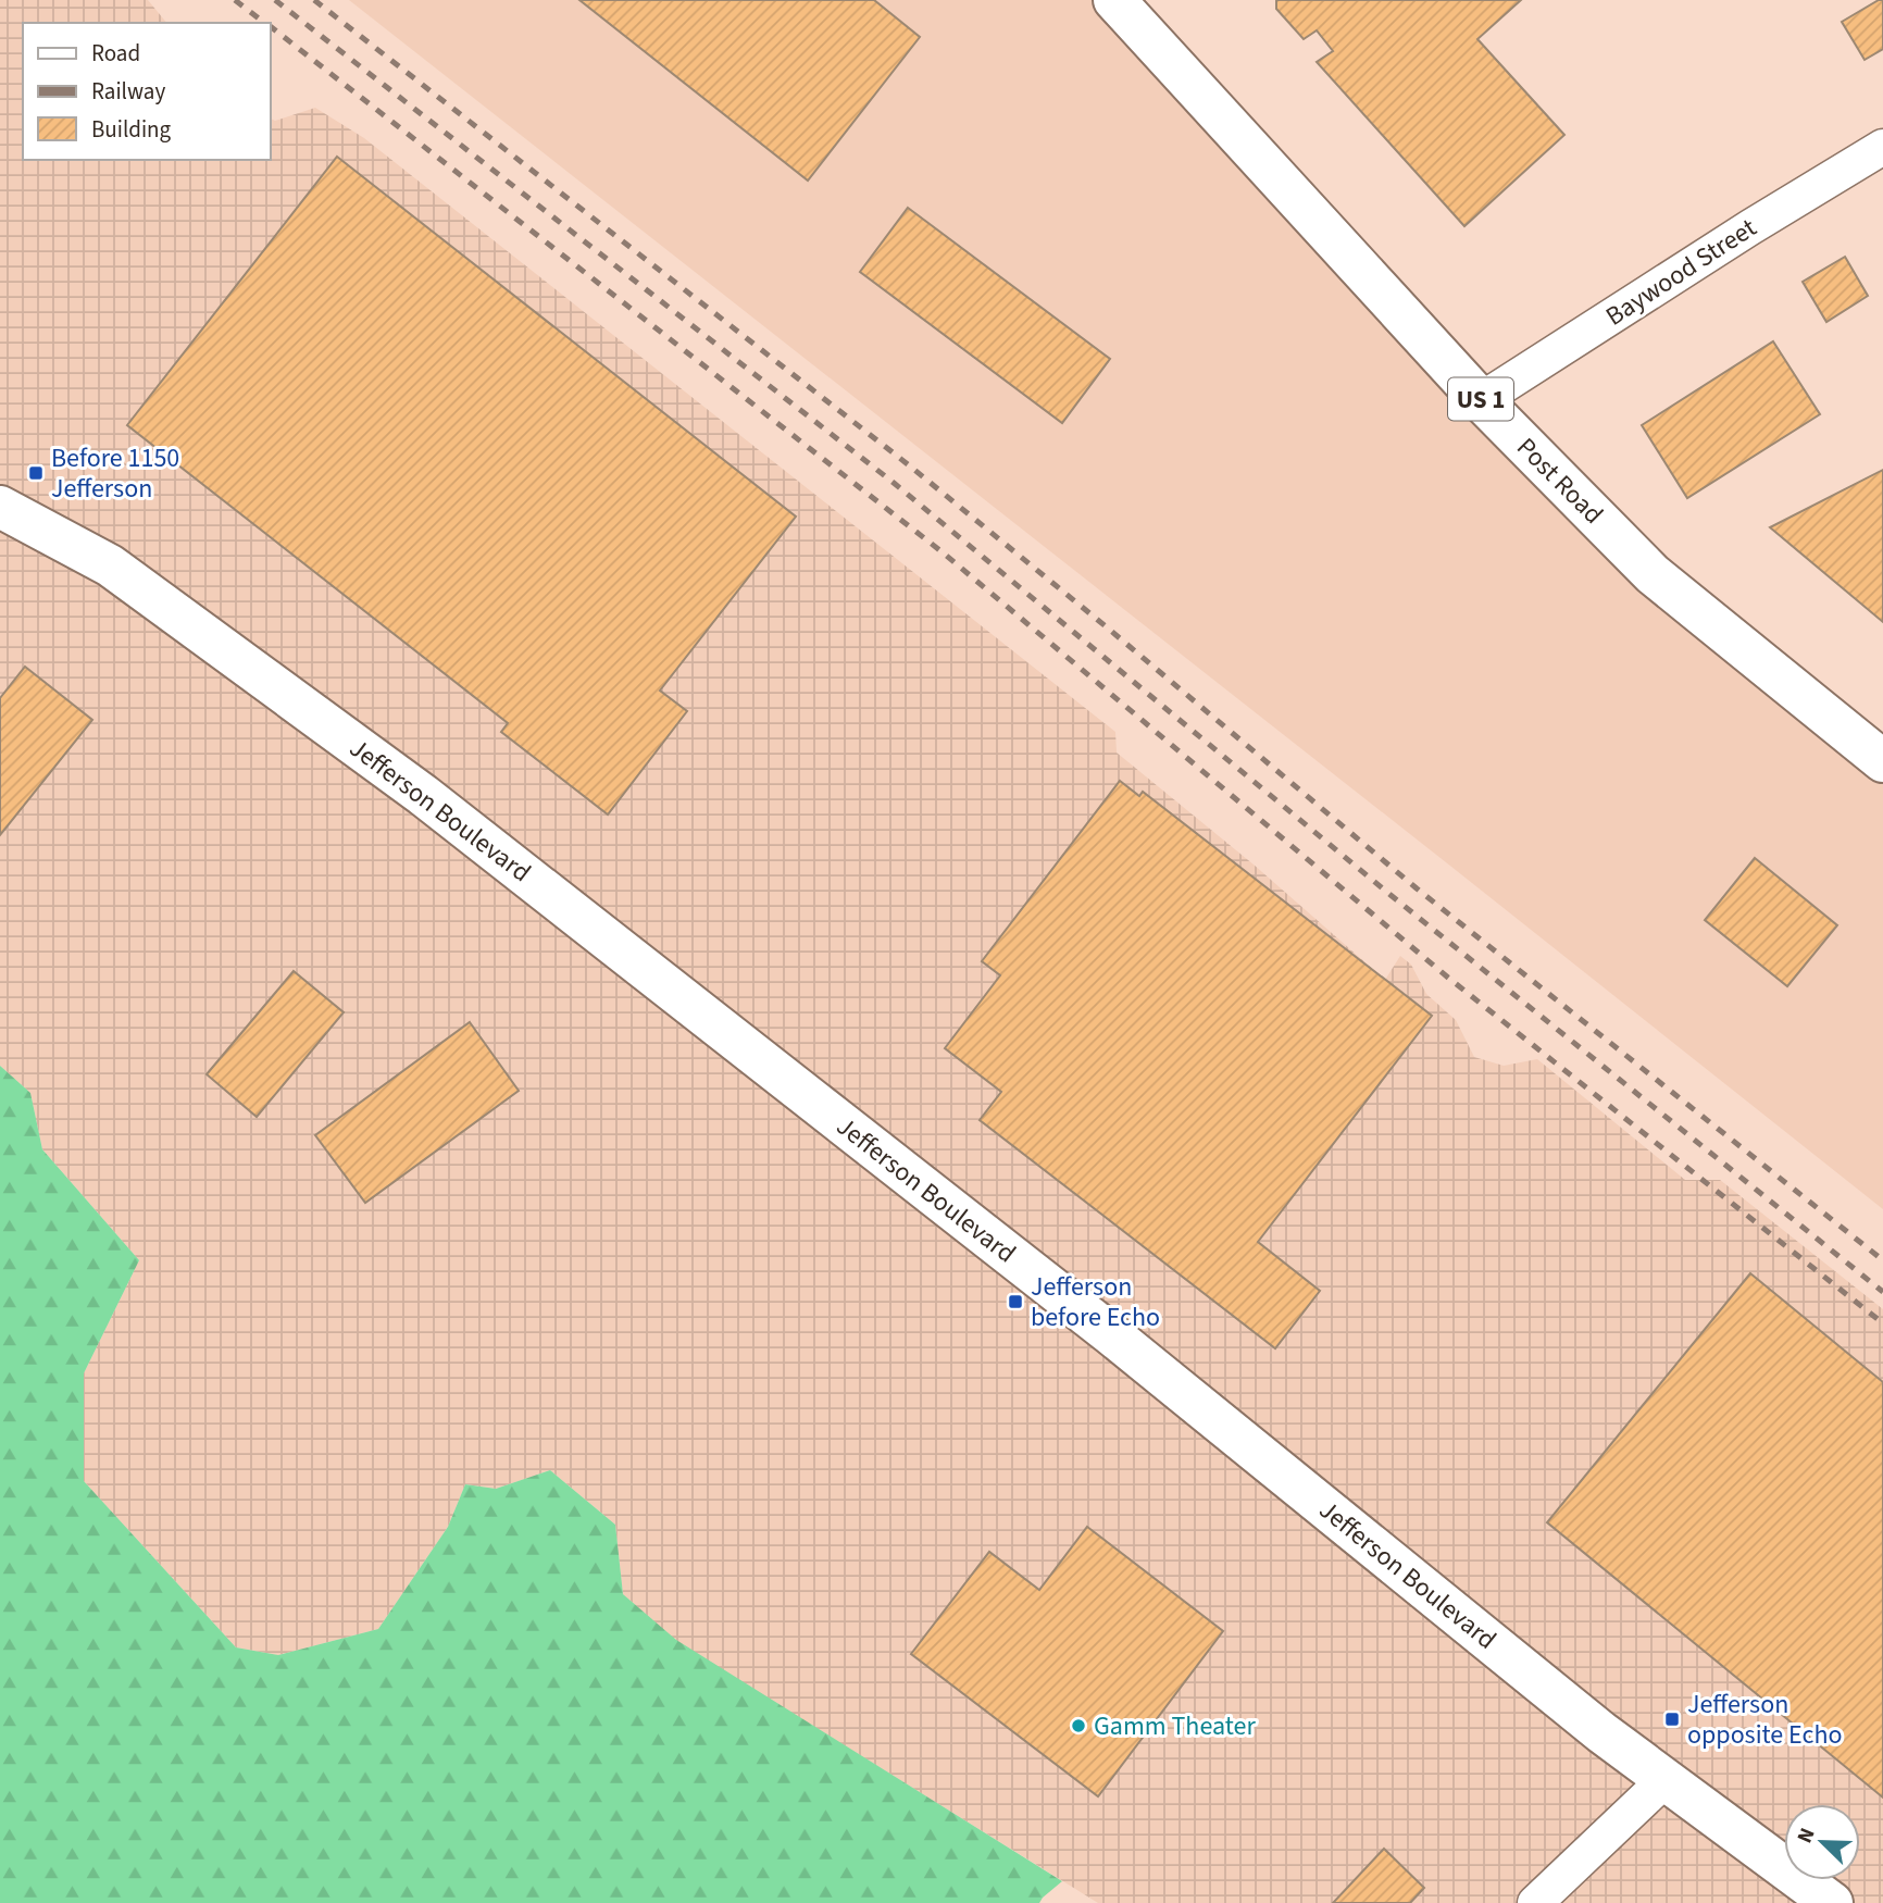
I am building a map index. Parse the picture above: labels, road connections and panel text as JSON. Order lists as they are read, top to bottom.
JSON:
{
  "streets": {
    "main road": ["US 1", "Post Road", "Jefferson Boulevard"],
    "street": ["Baywood Street"]
  },
  "crossings": [
    ["Baywood Street", "Post Road"]
  ],
  "places": {
    "transit": ["Before 1150 Jefferson", "Jefferson before Echo", "Jefferson opposite Echo"],
    "other": ["Gamm Theater"]
  },
  "legend": ["Road", "Railway", "Building"],
  "north": "top left"
}
